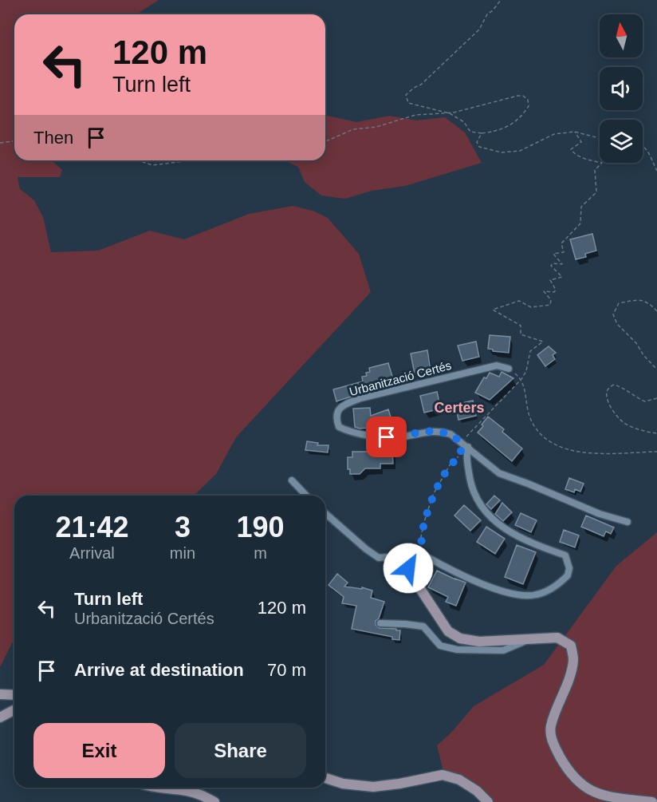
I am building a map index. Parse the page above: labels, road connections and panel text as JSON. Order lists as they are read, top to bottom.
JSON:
{
  "streets": {
    "street": ["Urbanització Certés"]
  },
  "districts": ["Certers"],
  "north": "top",
  "page": {
    "turn": ["120 m", "Turn left"],
    "then": "Then",
    "eta": [
      "21:42",
      "Arrival",
      "3",
      "min",
      "190",
      "m"
    ],
    "list": [
      {
        "name": "Turn left",
        "note": "Urbanització Certés",
        "value": "120 m"
      },
      {
        "name": "Arrive at destination",
        "value": "70 m"
      }
    ],
    "buttons": ["Exit", "Share"]
  }
}
